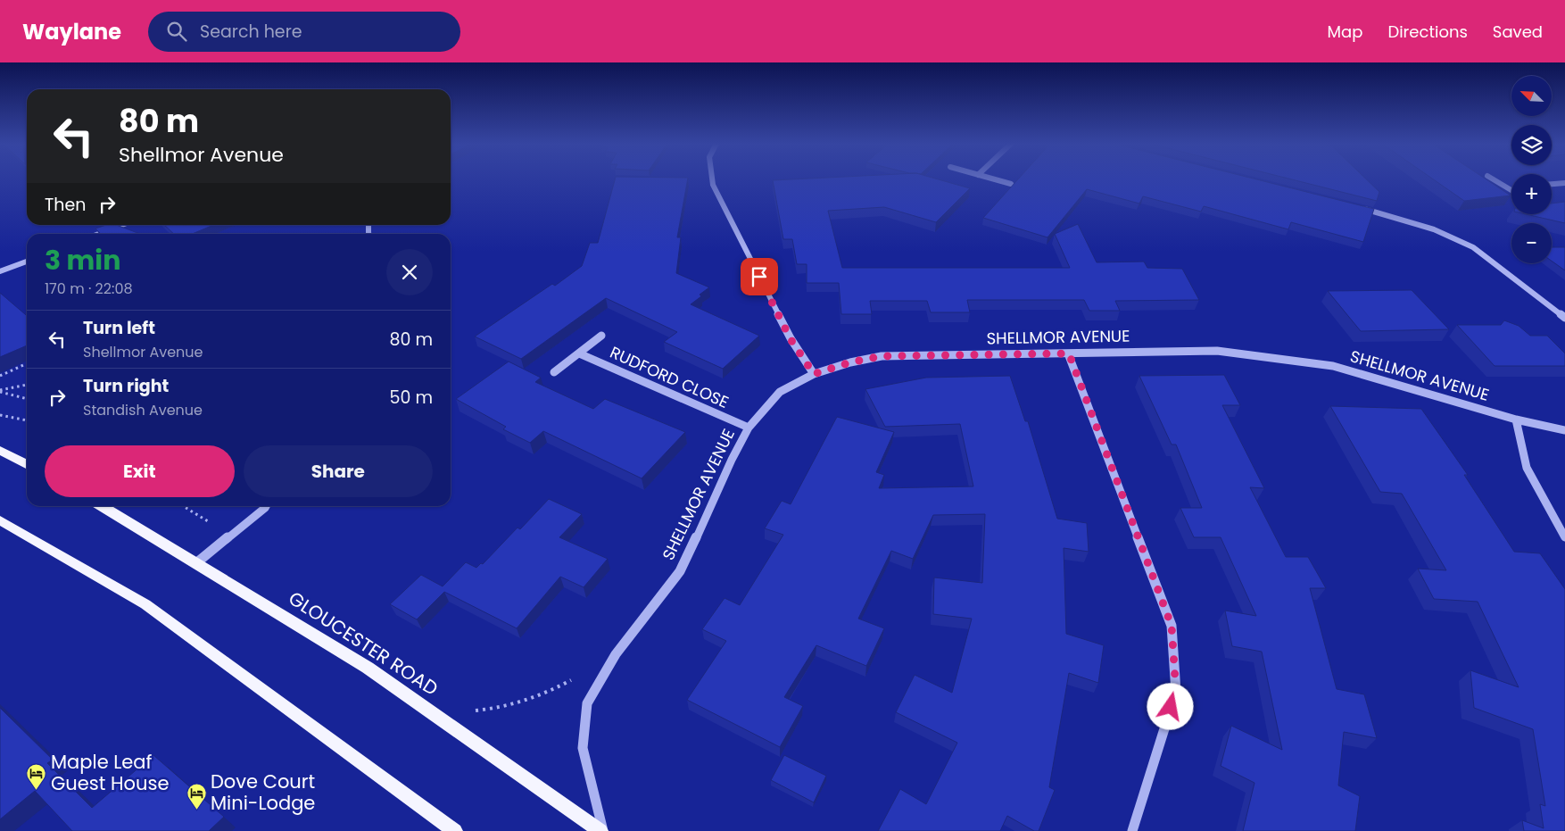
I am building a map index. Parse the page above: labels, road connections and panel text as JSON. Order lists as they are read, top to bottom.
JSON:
{
  "streets": {
    "main road": ["GLOUCESTER ROAD"],
    "street": ["SHELLMOR AVENUE", "RUDFORD CLOSE"]
  },
  "crossings": [
    ["SHELLMOR AVENUE", "RUDFORD CLOSE"],
    ["SHELLMOR AVENUE", "GLOUCESTER ROAD"]
  ],
  "places": {
    "hotel": ["Maple Leaf Guest House", "Dove Court Mini-Lodge"]
  },
  "north": "top left",
  "page": {
    "header": "Waylane",
    "search": "Search here",
    "nav": ["Map", "Directions", "Saved"],
    "map_buttons": ["+", "−"],
    "turn": ["80 m", "Shellmor Avenue"],
    "then": "Then",
    "heading": ["3 min", "170 m · 22:08"],
    "list": [
      {
        "name": "Turn left",
        "note": "Shellmor Avenue",
        "value": "80 m"
      },
      {
        "name": "Turn right",
        "note": "Standish Avenue",
        "value": "50 m"
      }
    ],
    "buttons": ["Exit", "Share"]
  }
}
